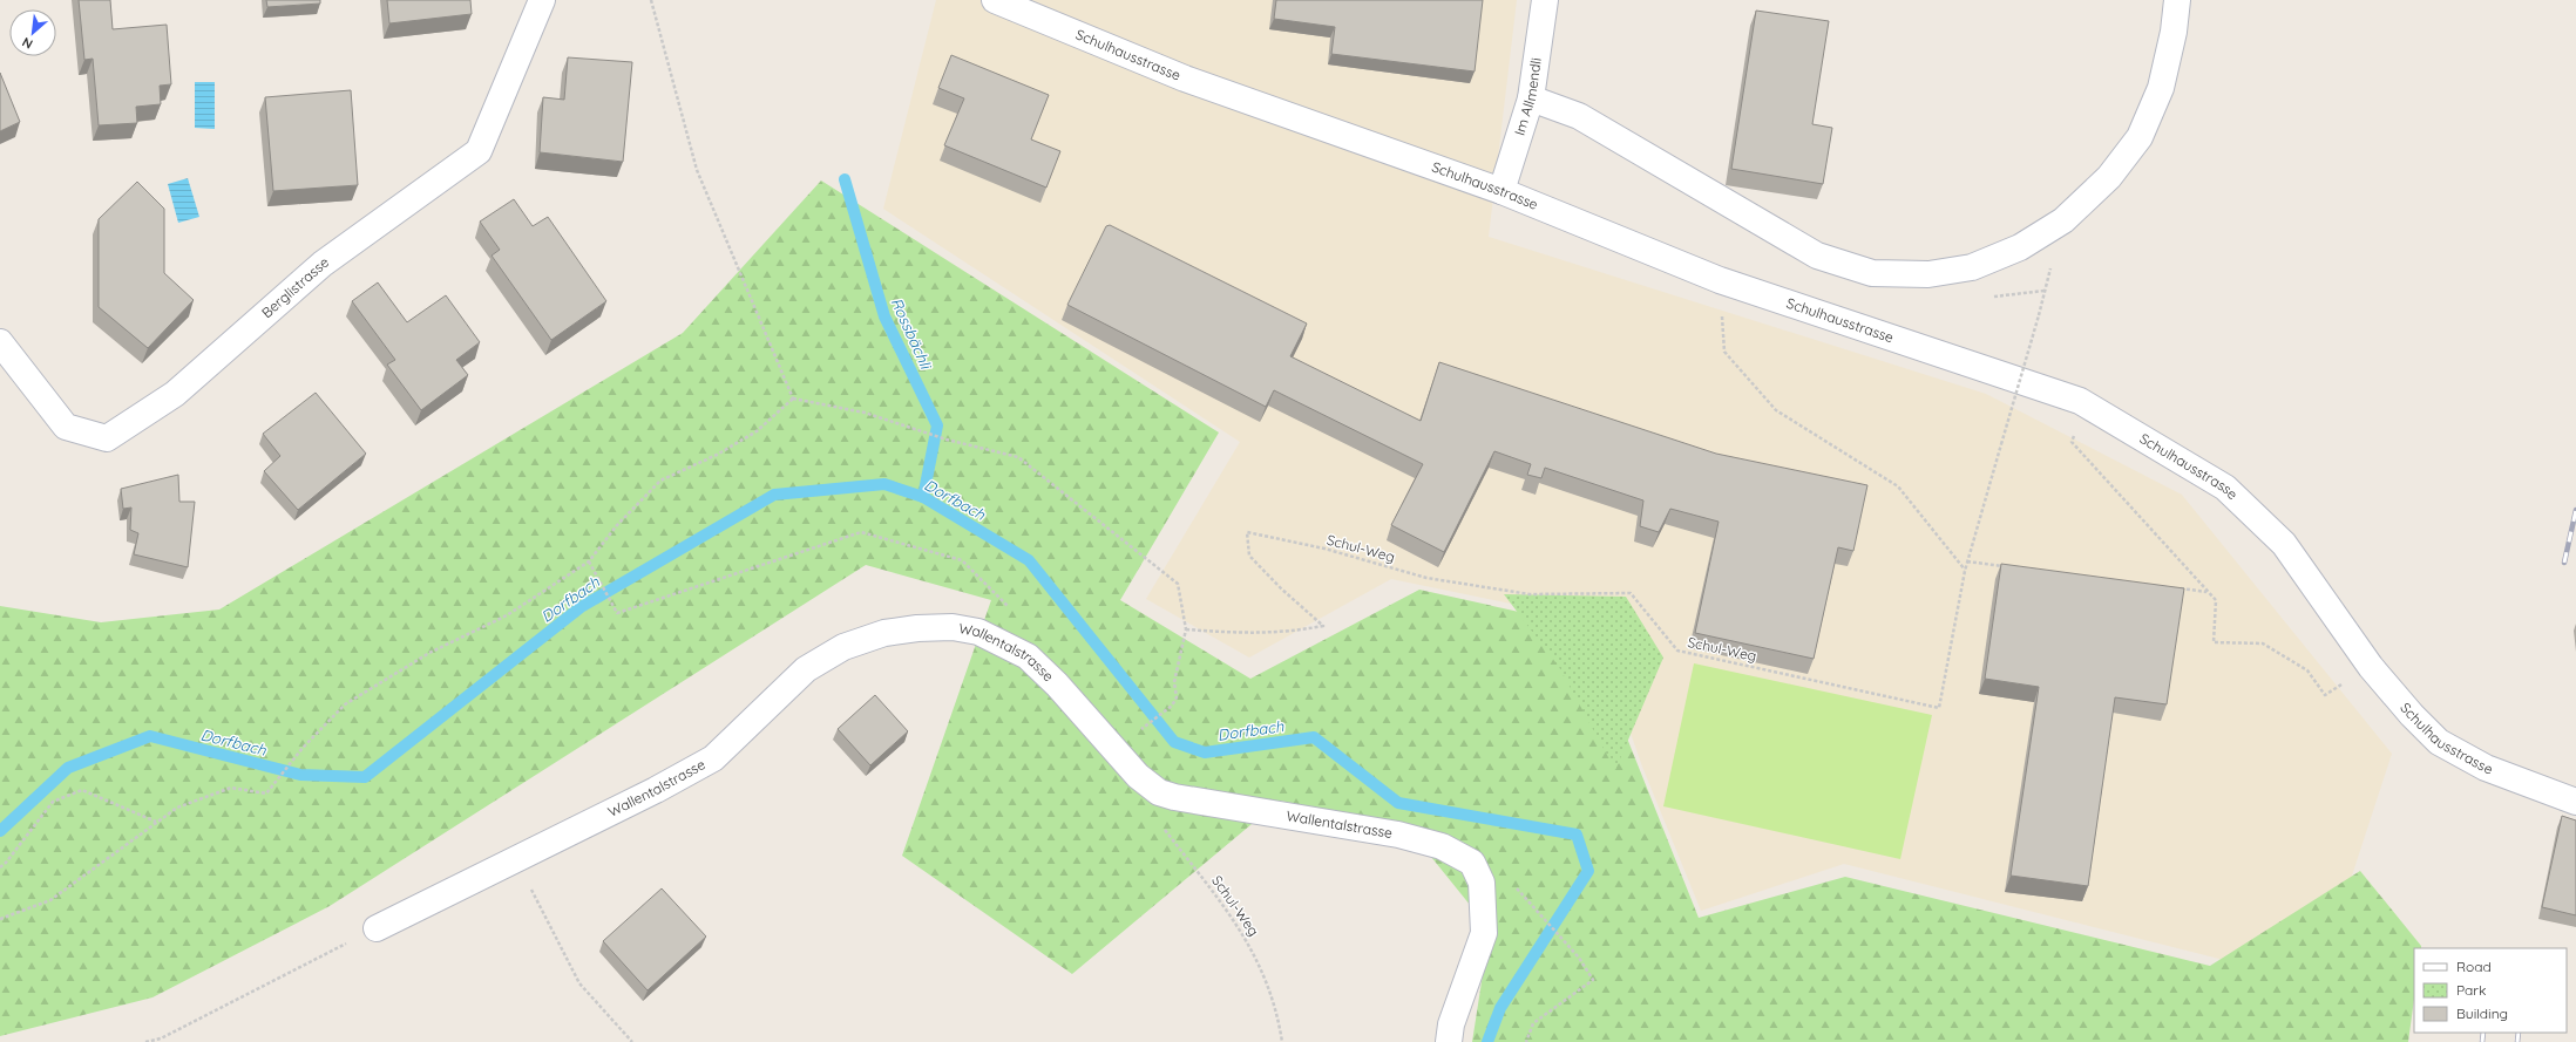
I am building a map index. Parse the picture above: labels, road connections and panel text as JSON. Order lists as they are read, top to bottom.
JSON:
{
  "streets": {
    "street": [
      "Schulhausstrasse",
      "Im Allmendli",
      "Berglistrasse",
      "Wallentalstrasse"
    ],
    "path": ["Schul-Weg"]
  },
  "crossings": [
    ["Schulhausstrasse", "Im Allmendli"],
    ["Schul-Weg", "Wallentalstrasse"]
  ],
  "water": ["Rossbächli", "Dorfbach"],
  "legend": ["Road", "Park", "Building"],
  "north": "bottom left"
}
